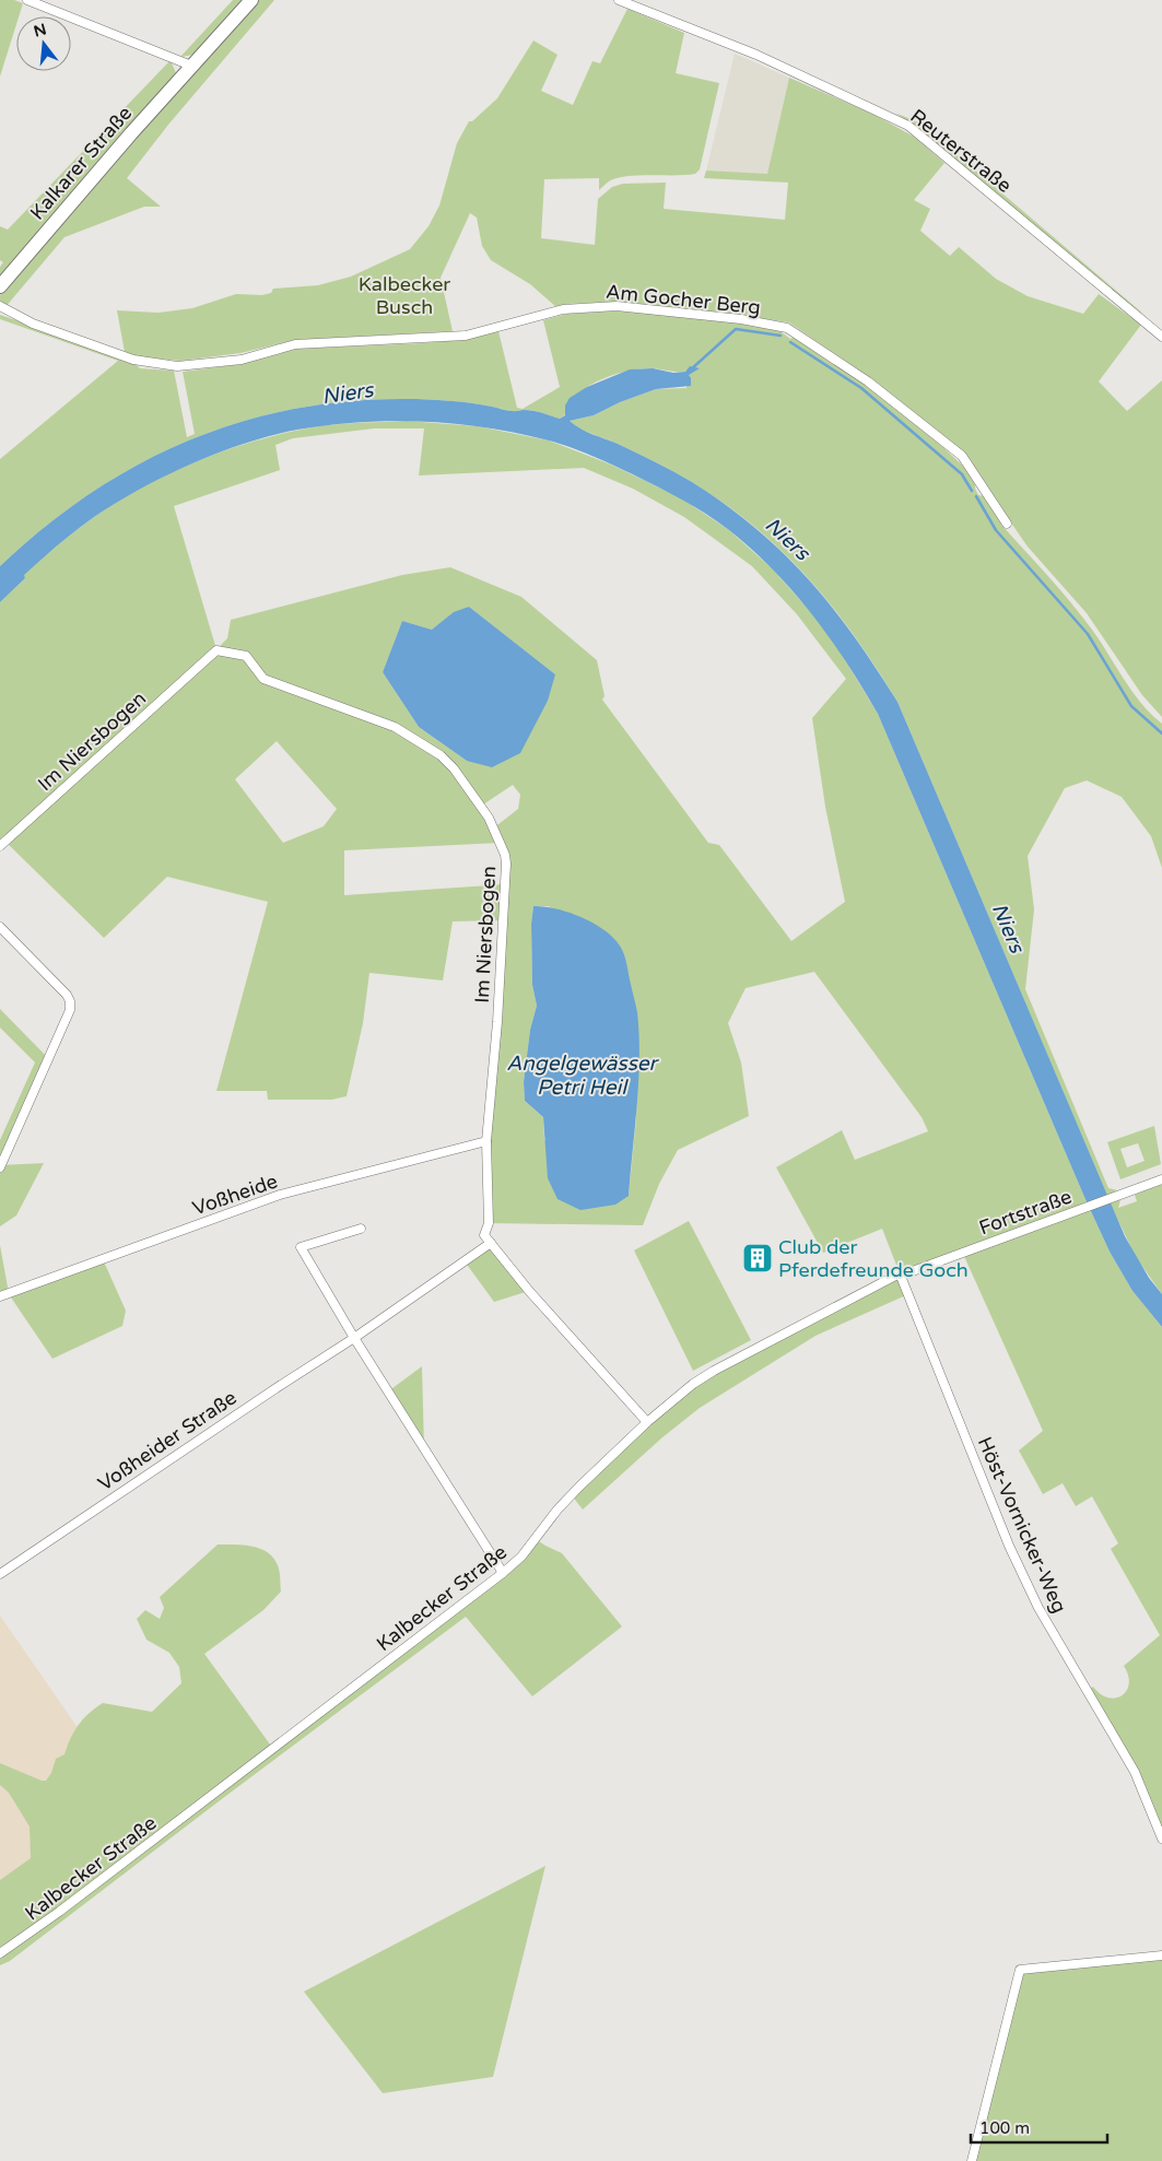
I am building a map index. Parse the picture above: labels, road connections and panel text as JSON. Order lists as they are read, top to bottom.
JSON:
{
  "streets": {
    "main road": ["Kalkarer Straße"],
    "street": [
      "Reuterstraße",
      "Am Gocher Berg",
      "Im Niersbogen",
      "Voßheide",
      "Fortstraße",
      "Voßheider Straße",
      "Höst-Vornicker-Weg",
      "Kalbecker Straße"
    ]
  },
  "crossings": [
    ["Im Niersbogen", "Voßheide"],
    ["Im Niersbogen", "Voßheider Straße"],
    ["Fortstraße", "Höst-Vornicker-Weg"],
    ["Fortstraße", "Kalbecker Straße"],
    ["Höst-Vornicker-Weg", "Kalbecker Straße"]
  ],
  "water": ["Niers", "Angelgewässer Petri Heil"],
  "parks": ["Kalbecker Busch"],
  "places": {
    "building": ["Club der Pferdefreunde Goch"]
  },
  "scale_bar": "100 m",
  "north": "top"
}
